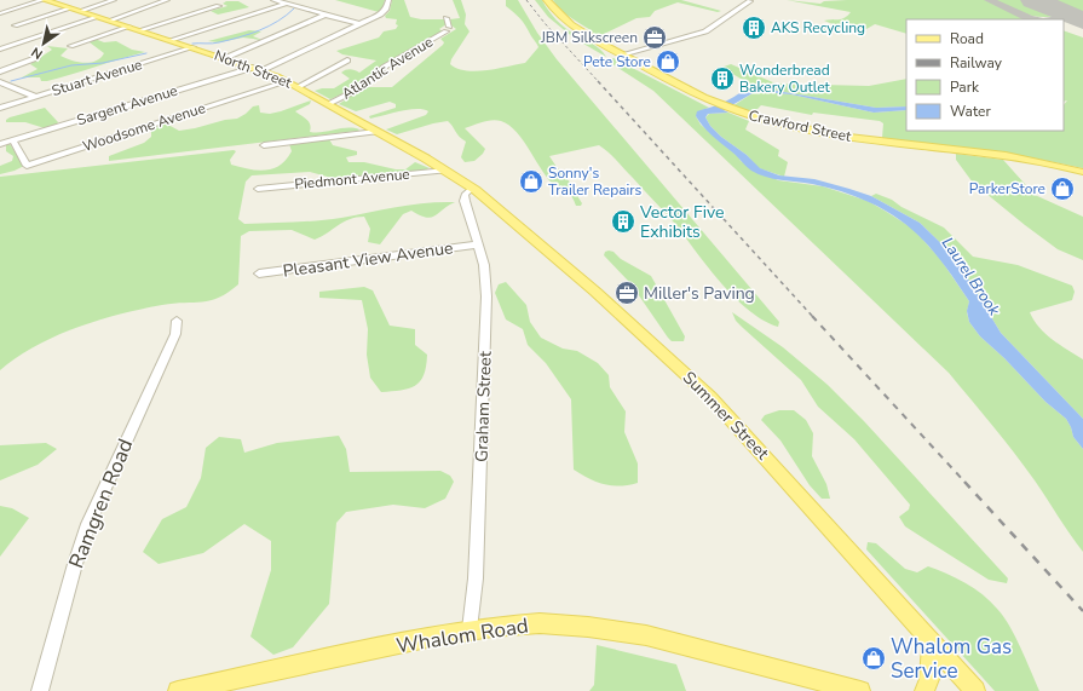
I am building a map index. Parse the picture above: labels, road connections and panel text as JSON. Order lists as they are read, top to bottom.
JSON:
{
  "streets": {
    "main road": [
      "North Street",
      "Crawford Street",
      "Summer Street",
      "Whalom Road"
    ],
    "street": [
      "Atlantic Avenue",
      "Stuart Avenue",
      "Sargent Avenue",
      "Woodsome Avenue",
      "Piedmont Avenue",
      "Pleasant View Avenue",
      "Graham Street",
      "Ramgren Road"
    ]
  },
  "crossings": [
    ["Atlantic Avenue", "North Street"],
    ["North Street", "Stuart Avenue"],
    ["North Street", "Sargent Avenue"],
    ["North Street", "Woodsome Avenue"],
    ["North Street", "Piedmont Avenue"],
    ["North Street", "Summer Street"],
    ["Sargent Avenue", "Woodsome Avenue"],
    ["Piedmont Avenue", "Summer Street"],
    ["Pleasant View Avenue", "Graham Street"],
    ["Graham Street", "Summer Street"],
    ["Graham Street", "Whalom Road"]
  ],
  "water": ["Laurel Brook"],
  "places": {
    "building": ["AKS Recycling", "Wonderbread Bakery Outlet", "Vector Five Exhibits"],
    "office": ["JBM Silkscreen", "Miller's Paving"],
    "shop": [
      "Pete Store",
      "Sonny's Trailer Repairs",
      "ParkerStore",
      "Whalom Gas Service"
    ]
  },
  "legend": [
    "Road",
    "Railway",
    "Park",
    "Water"
  ],
  "north": "bottom left"
}
